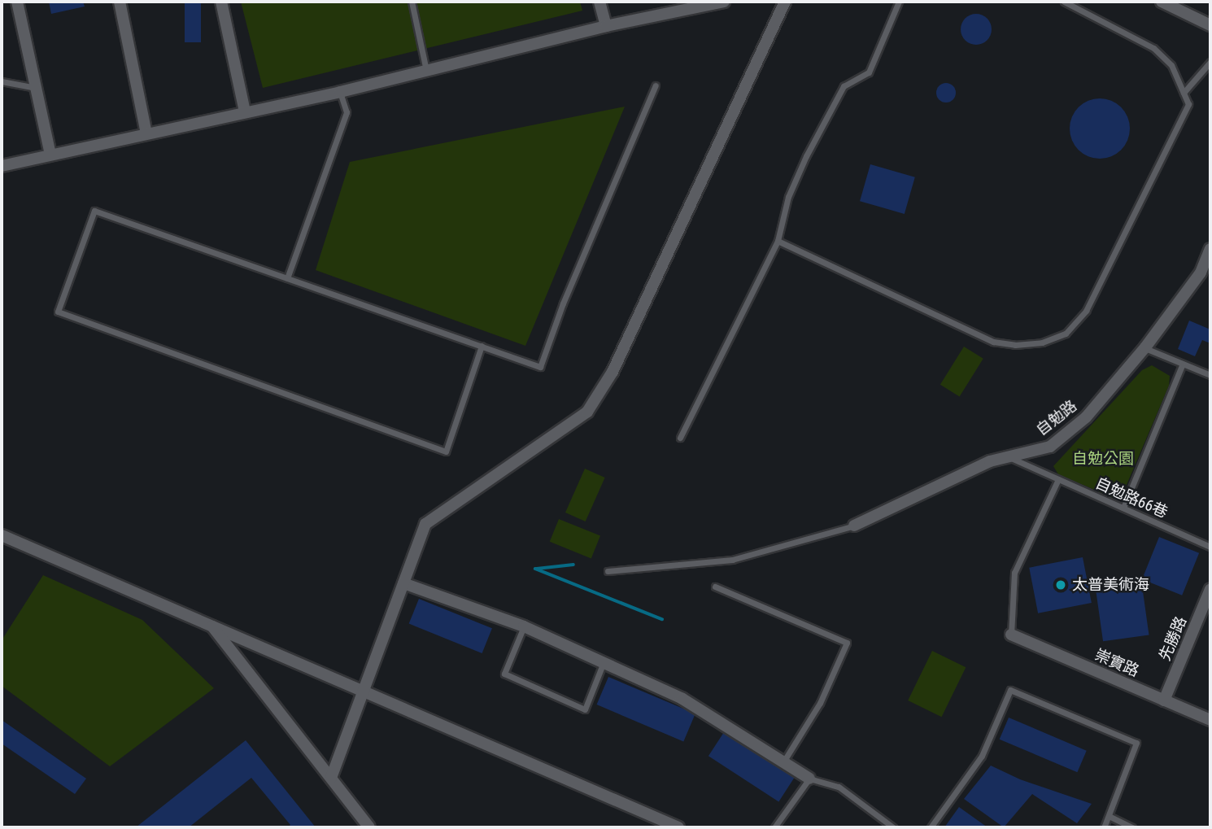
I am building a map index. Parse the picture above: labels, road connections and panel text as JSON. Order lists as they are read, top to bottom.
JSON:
{
  "streets": {
    "street": ["自勉路", "先勝路", "崇實路"],
    "lane": ["自勉路66巷"]
  },
  "crossings": [
    ["自勉路", "自勉路66巷"],
    ["先勝路", "崇實路"]
  ],
  "parks": ["自勉公園"],
  "places": ["太普美術海"]
}
